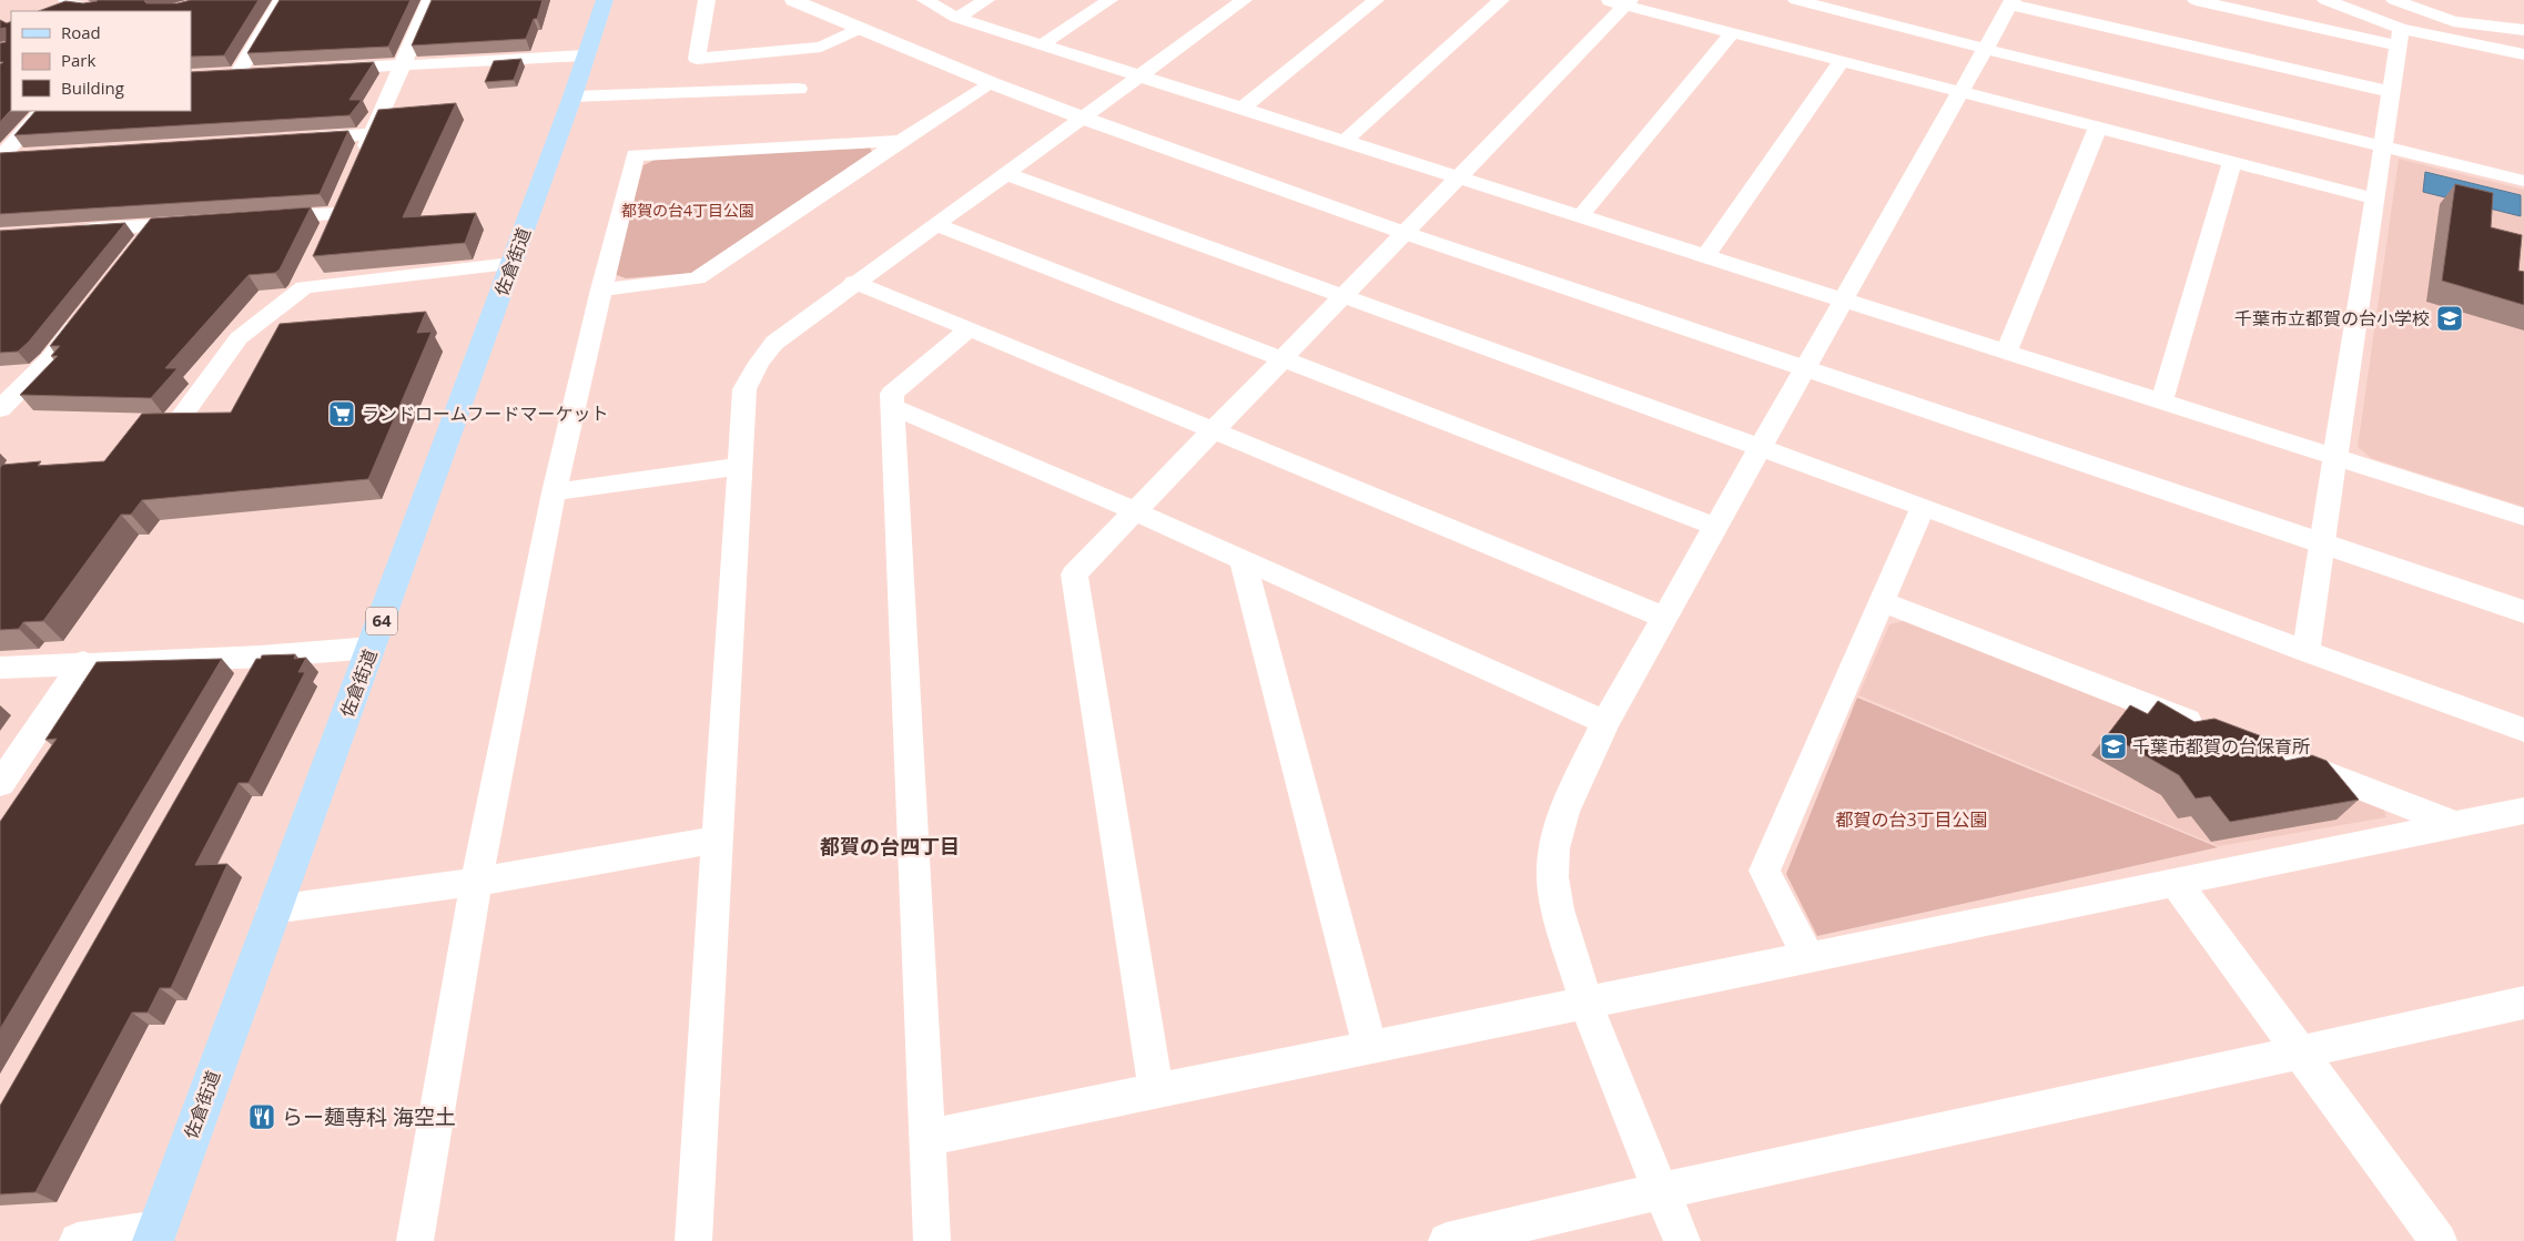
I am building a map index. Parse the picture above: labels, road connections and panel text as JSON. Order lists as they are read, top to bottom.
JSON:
{
  "streets": {
    "main road": ["佐倉街道", "64"]
  },
  "districts": ["都賀の台四丁目"],
  "parks": ["都賀の台4丁目公園", "都賀の台3丁目公園"],
  "places": {
    "school or university": ["千葉市立都賀の台小学校", "千葉市都賀の台保育所"],
    "supermarket": ["ランドロームフードマーケット"],
    "restaurant": ["らー麺専科 海空土"]
  },
  "legend": ["Road", "Park", "Building"]
}
